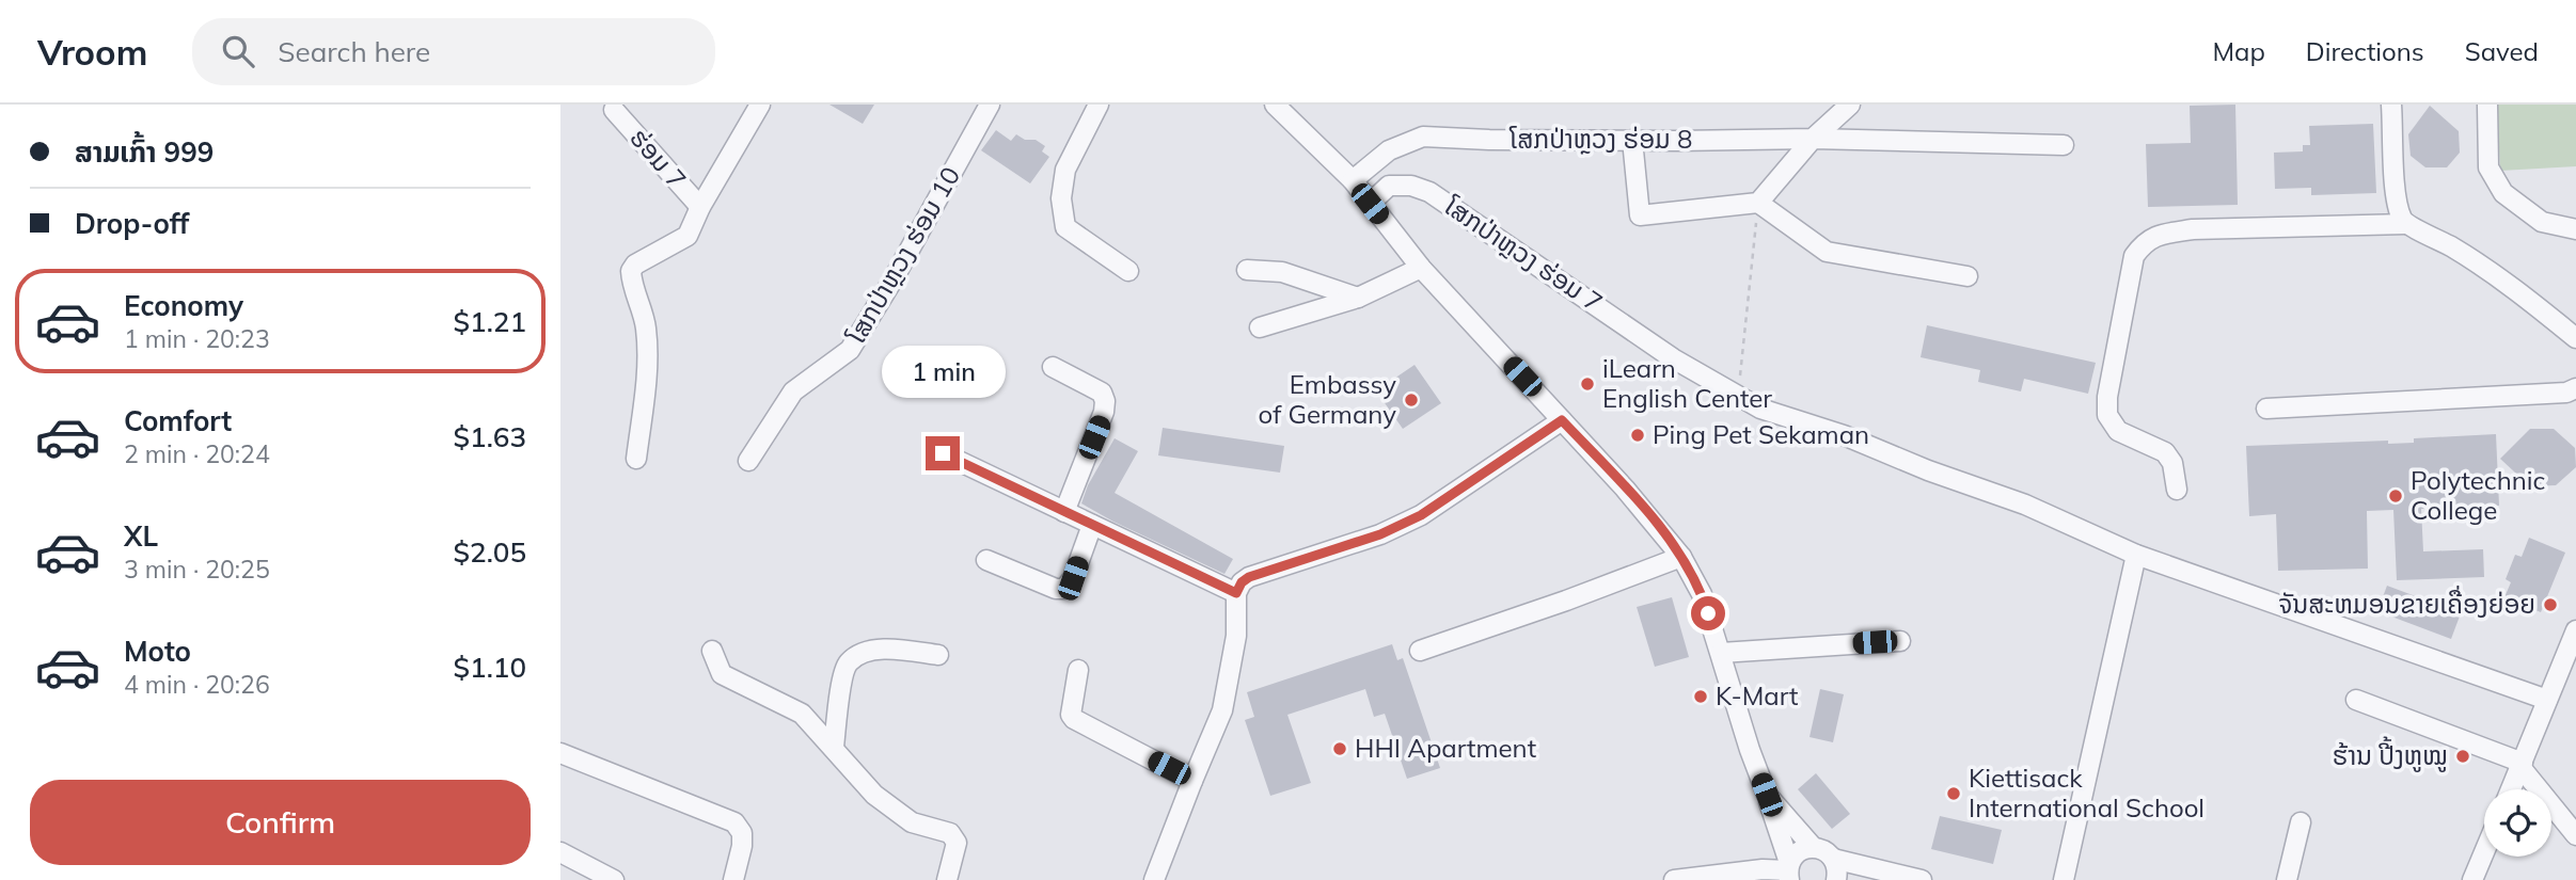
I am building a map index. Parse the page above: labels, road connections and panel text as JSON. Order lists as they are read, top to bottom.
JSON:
{
  "streets": {
    "street": [
      "ໂສກປ່າຫຼວງ ຮ່ອມ 8",
      "ຮ່ອມ 7",
      "ໂສກປ່າຫຼວງ ຮ່ອມ 10",
      "ໂສກປ່າຫຼວງ ຮ່ອມ 7"
    ]
  },
  "places": [
    "iLearn English Center",
    "Embassy of Germany",
    "Ping Pet Sekaman",
    "Polytechnic College",
    "ຈັນສະຫມອນຂາຍເຄື່ອງຍ່ອຍ",
    "K-Mart",
    "HHI Apartment",
    "ຮ້ານ ປີ້ງຫູໝູ",
    "Kiettisack International School"
  ],
  "page": {
    "header": "Vroom",
    "search": "Search here",
    "nav": ["Map", "Directions", "Saved"],
    "banner": ["ສາມເກົ້າ 999", "Drop-off"],
    "list": [
      {
        "name": "Economy",
        "note": "1 min · 20:23",
        "value": "$1.21"
      },
      {
        "name": "Comfort",
        "note": "2 min · 20:24",
        "value": "$1.63"
      },
      {
        "name": "XL",
        "note": "3 min · 20:25",
        "value": "$2.05"
      },
      {
        "name": "Moto",
        "note": "4 min · 20:26",
        "value": "$1.10"
      }
    ],
    "bubble": "1 min",
    "buttons": "Confirm"
  }
}
